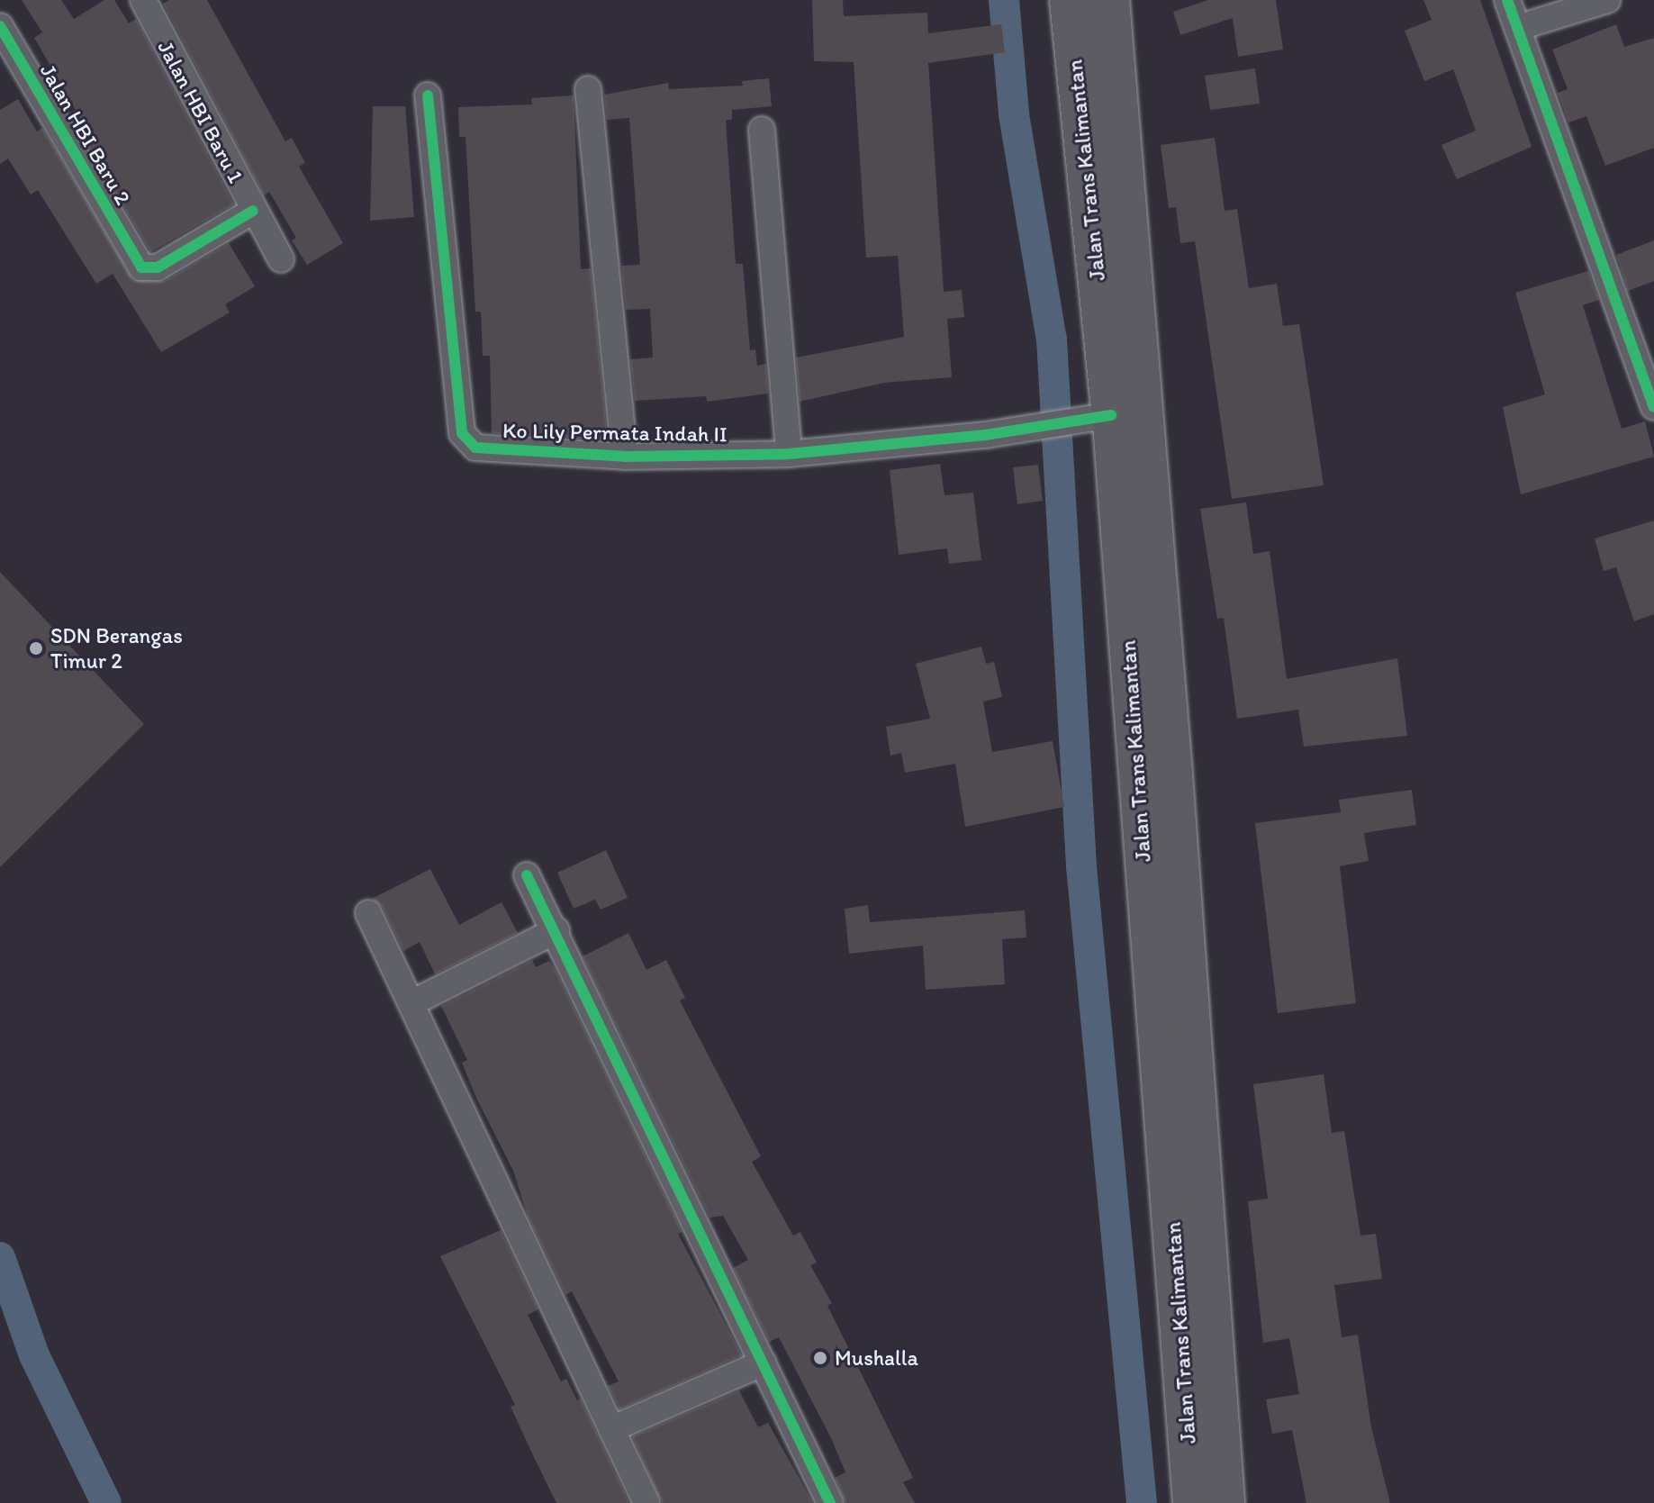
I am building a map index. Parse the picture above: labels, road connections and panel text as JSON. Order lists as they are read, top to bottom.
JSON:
{
  "streets": {
    "highway": ["Jalan Trans Kalimantan"],
    "street": ["Jalan HBI Baru 1", "Jalan HBI Baru 2", "Ko Lily Permata Indah II"]
  },
  "crossings": [
    ["Jalan HBI Baru 1", "Jalan HBI Baru 2"],
    ["Jalan Trans Kalimantan", "Ko Lily Permata Indah II"]
  ],
  "places": ["SDN Berangas Timur 2", "Mushalla"]
}
